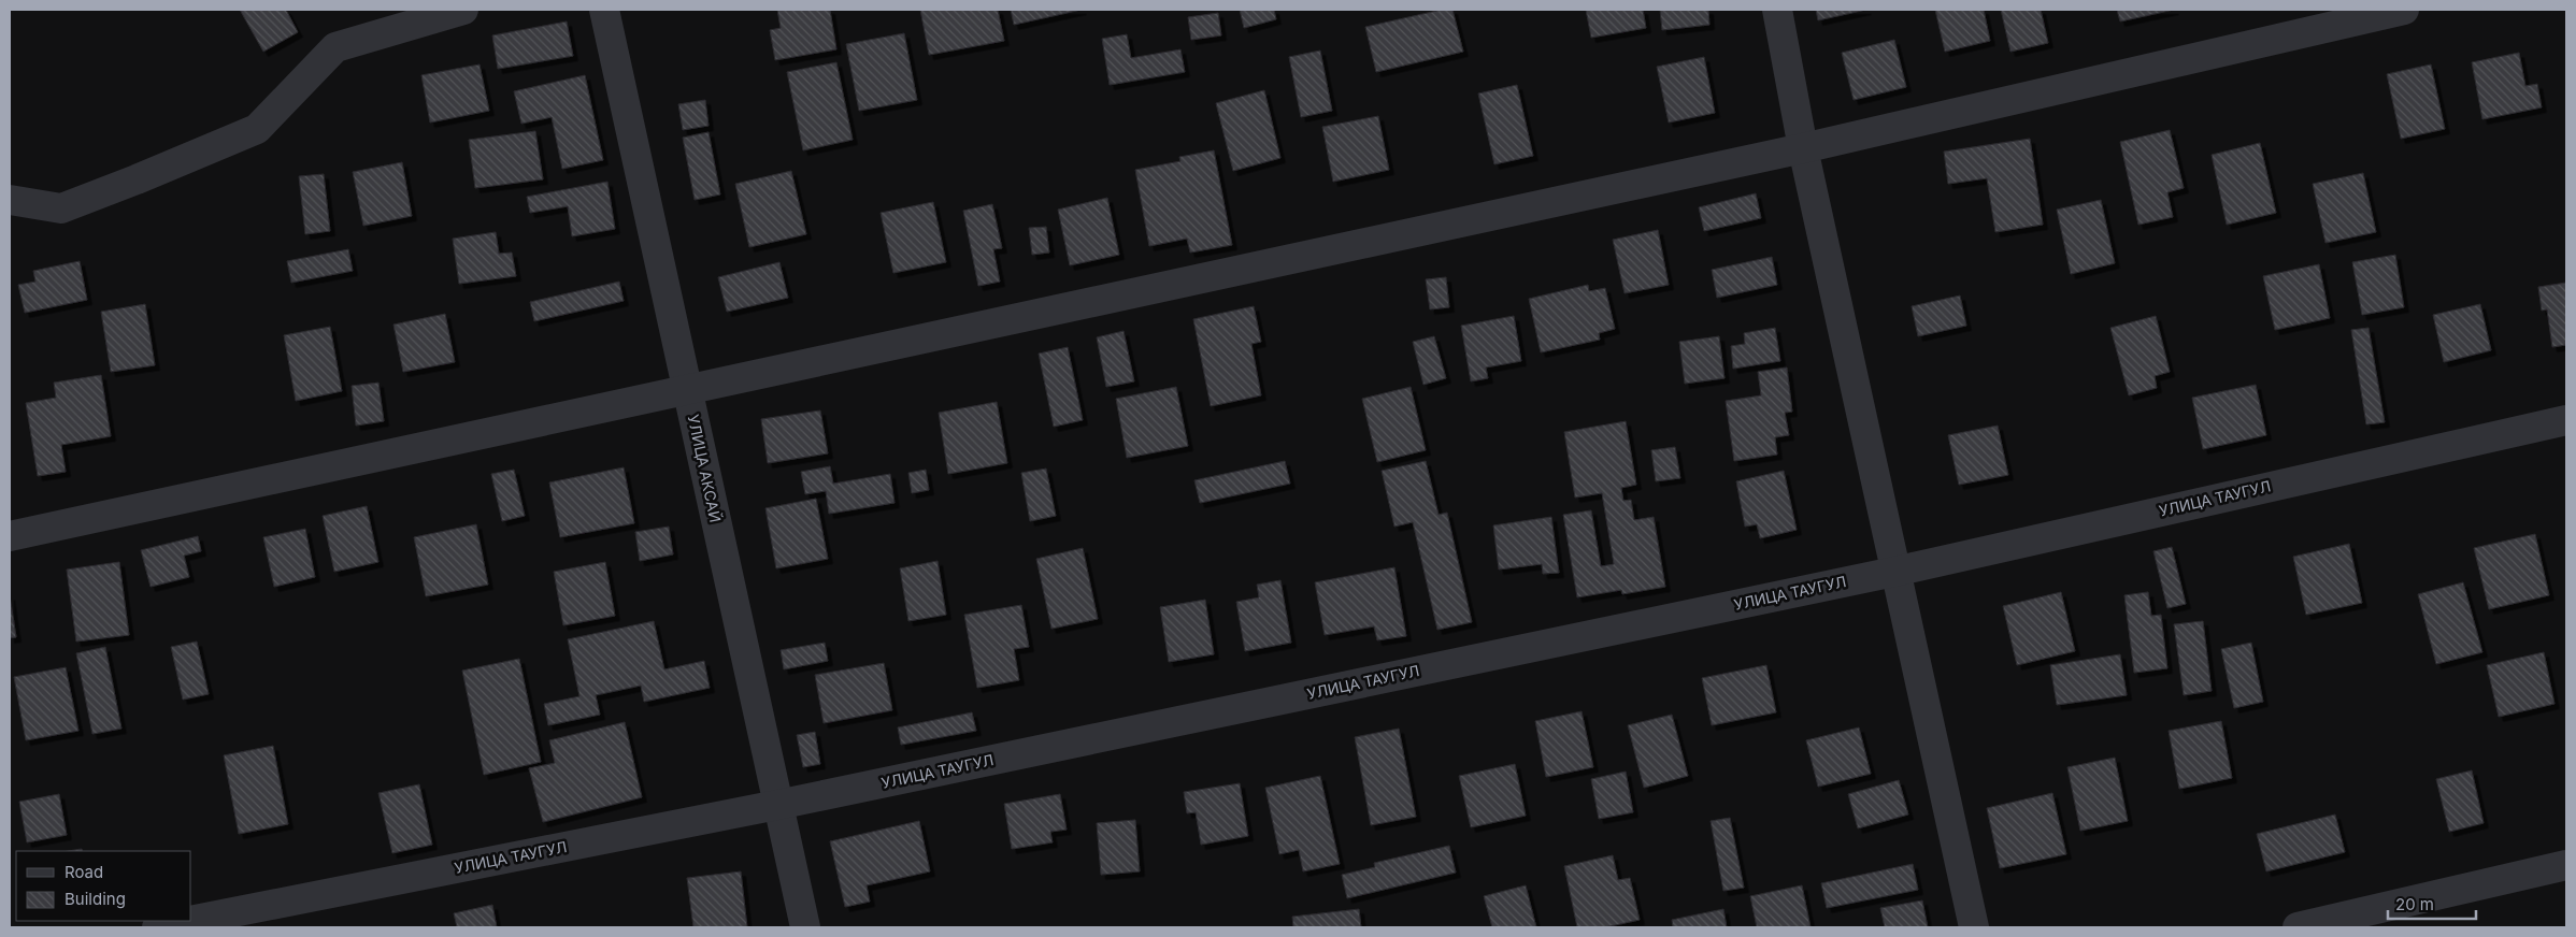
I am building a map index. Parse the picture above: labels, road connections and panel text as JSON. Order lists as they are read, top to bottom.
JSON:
{
  "streets": {
    "street": ["УЛИЦА АКСАЙ", "УЛИЦА ТАУГУЛ"]
  },
  "crossings": [
    ["УЛИЦА АКСАЙ", "УЛИЦА ТАУГУЛ"]
  ],
  "legend": ["Road", "Building"],
  "scale_bar": "20 m"
}
